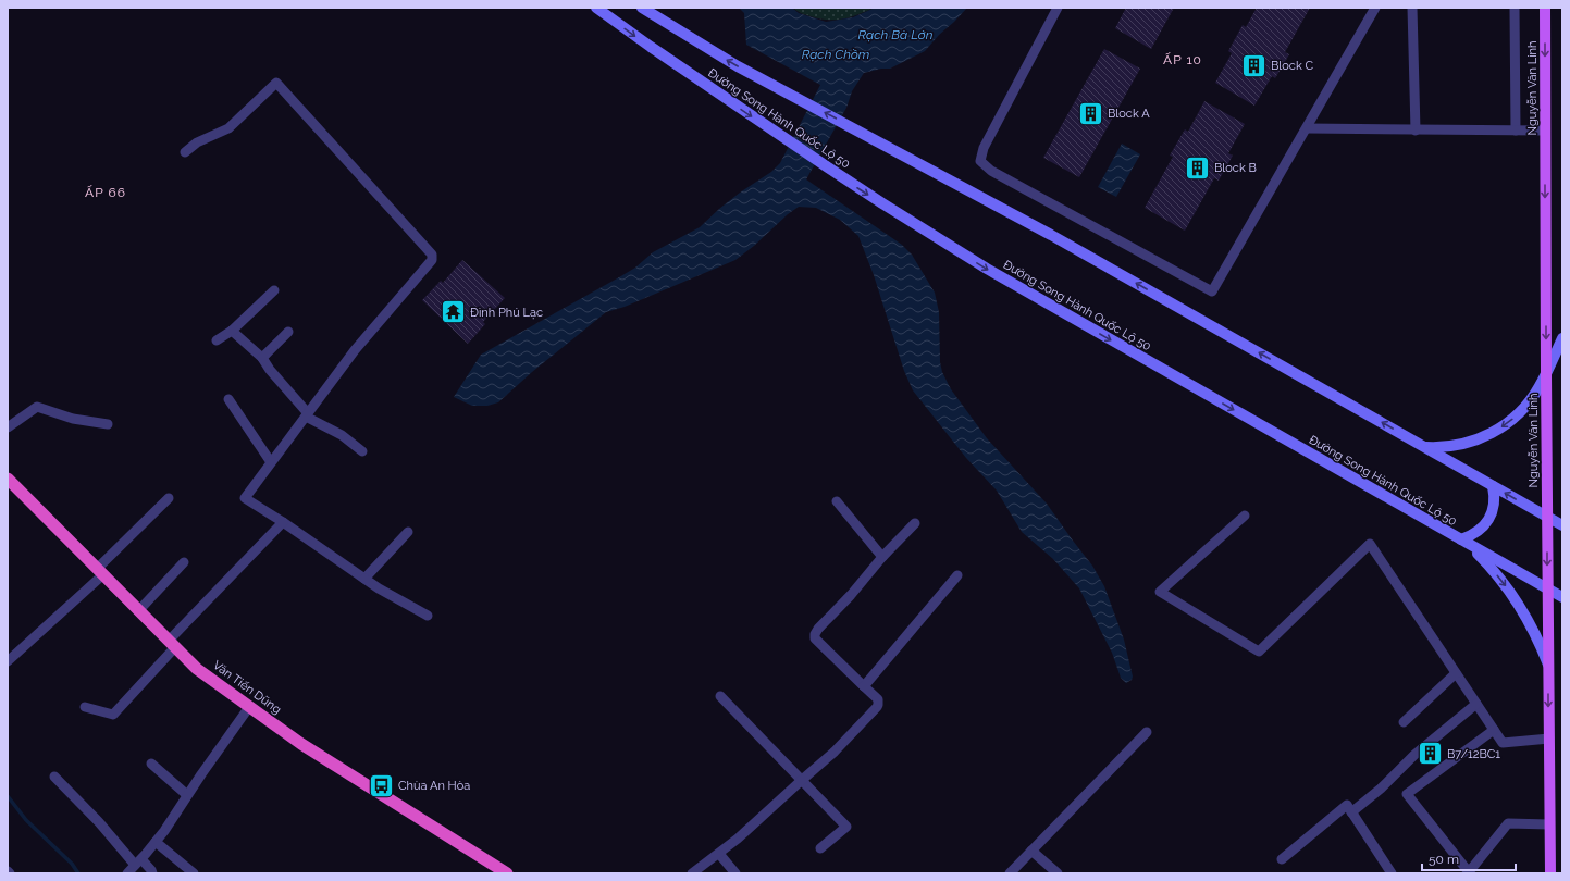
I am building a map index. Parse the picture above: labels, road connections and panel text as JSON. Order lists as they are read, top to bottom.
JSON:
{
  "streets": {
    "highway": ["Văn Tiến Dũng"],
    "main road": ["Nguyễn Văn Linh", "Đường Song Hành Quốc Lộ 50"]
  },
  "crossings": [
    ["Nguyễn Văn Linh", "Đường Song Hành Quốc Lộ 50"]
  ],
  "one_way": ["Nguyễn Văn Linh"],
  "districts": ["ẤP 10", "ẤP 66"],
  "water": ["Rạch Bà Lớn", "Rạch Chồm"],
  "places": {
    "building": [
      "Block C",
      "Block A",
      "Block B",
      "B7/12BC1"
    ],
    "temple": ["Đình Phú Lạc"],
    "bus stop": ["Chùa An Hòa"]
  },
  "scale_bar": "50 m"
}
